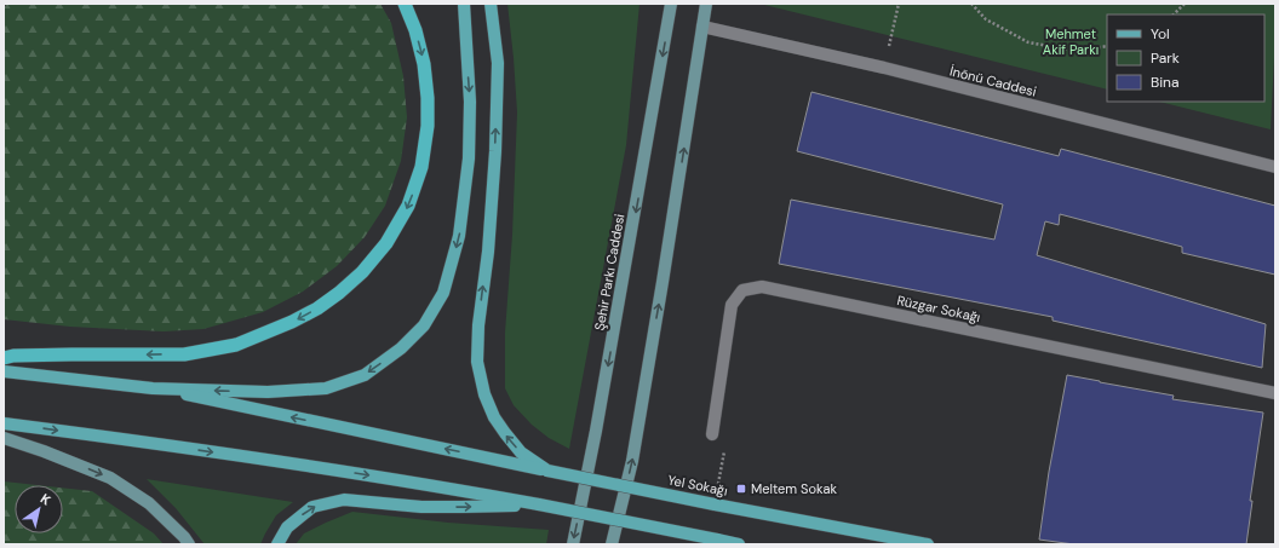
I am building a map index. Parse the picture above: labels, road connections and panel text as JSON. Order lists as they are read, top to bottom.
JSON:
{
  "streets": {
    "main road": ["Şehir Parkı Caddesi", "Yel Sokağı"],
    "street": ["İnönü Caddesi", "Rüzgar Sokağı"]
  },
  "parks": ["Mehmet Akif Parkı"],
  "places": {
    "transit": ["Meltem Sokak"]
  },
  "legend": ["Yol", "Park", "Bina"],
  "north": "top right"
}
